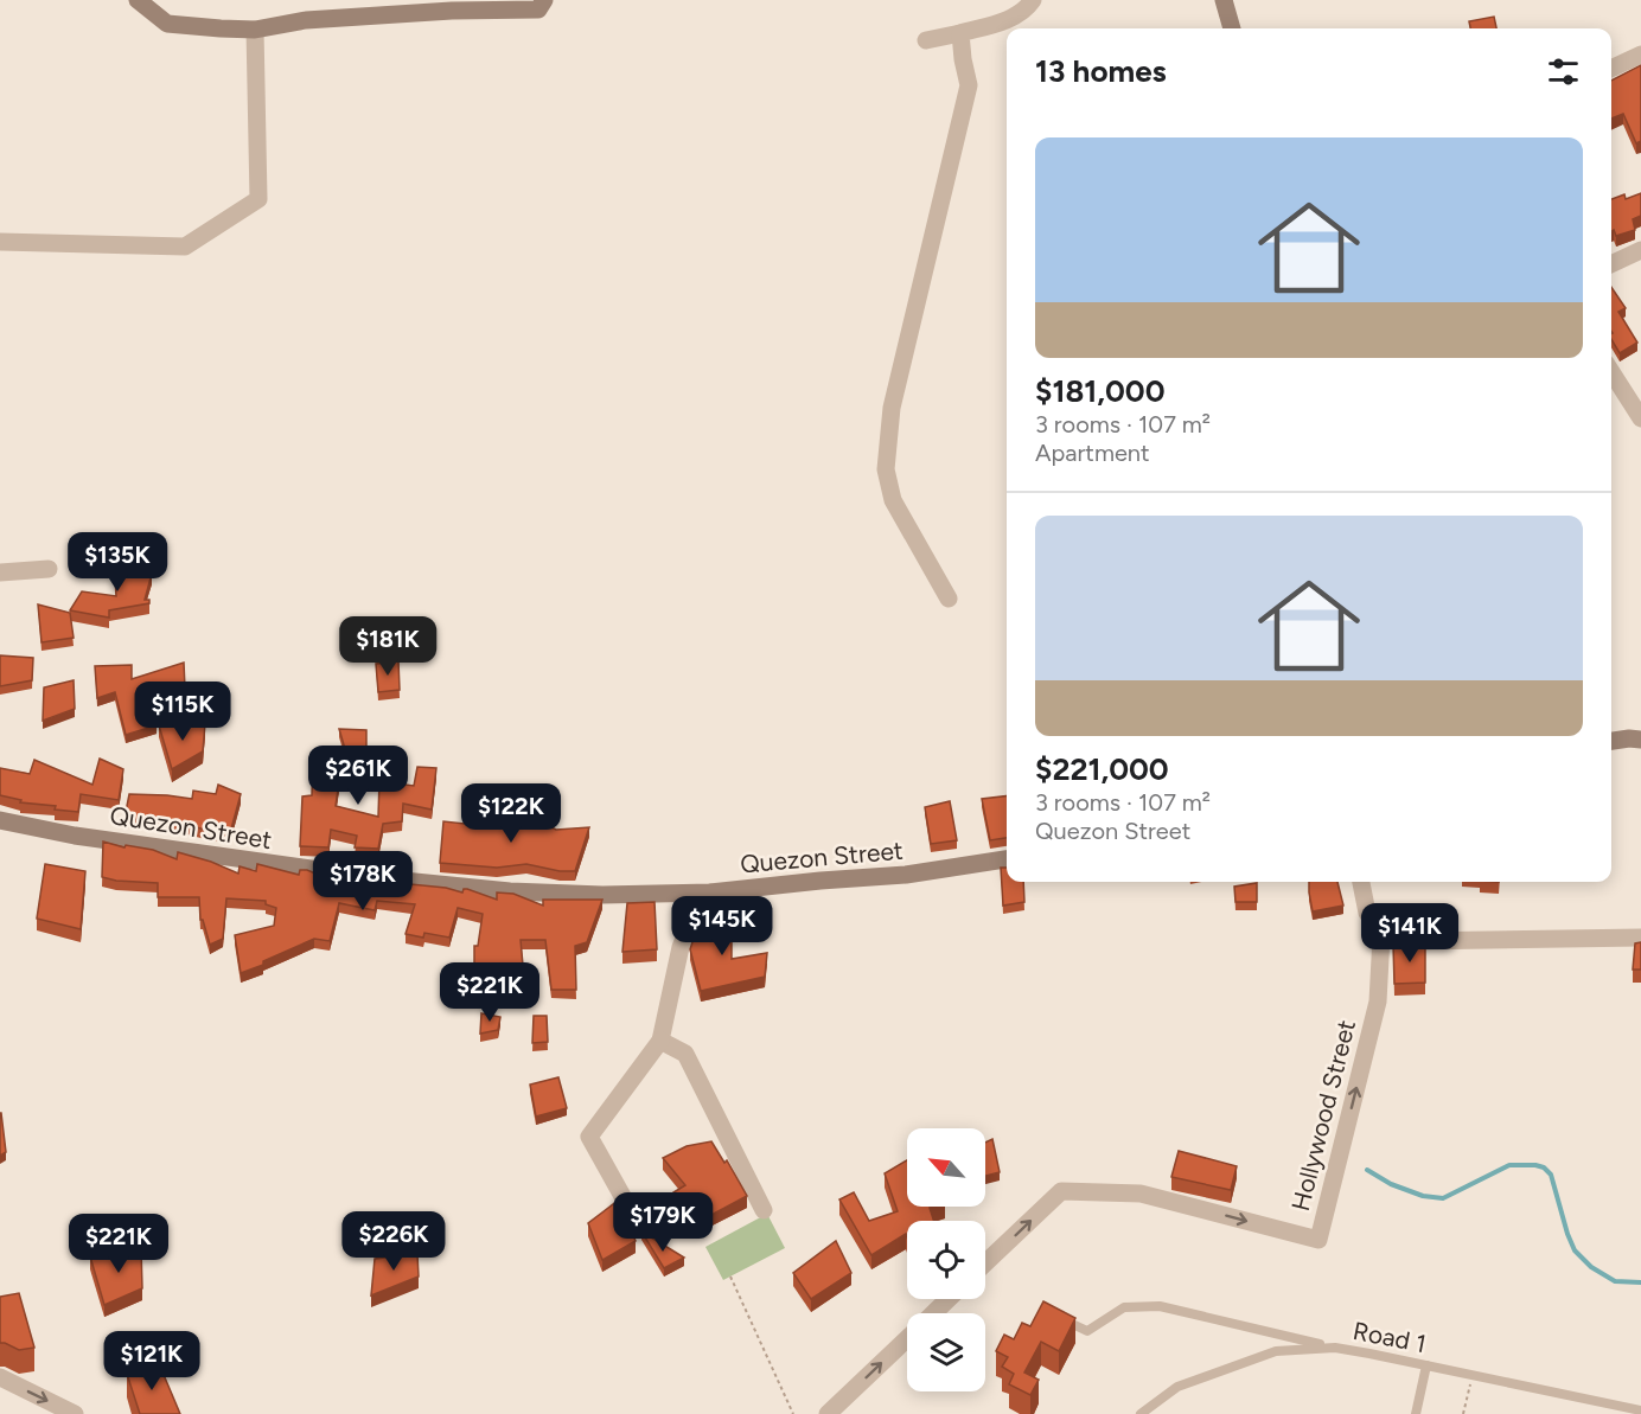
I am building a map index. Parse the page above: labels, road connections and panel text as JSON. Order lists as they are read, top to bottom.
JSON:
{
  "streets": {
    "street": ["Quezon Street", "Hollywood Street"],
    "lane": ["Road 1"]
  },
  "north": "top left",
  "page": {
    "heading": "13 homes",
    "list": [
      {
        "name": "$181,000",
        "note": "3 rooms · 107 m² · Apartment"
      },
      {
        "name": "$221,000",
        "note": "3 rooms · 107 m² · Quezon Street"
      }
    ],
    "price": [
      "$135K",
      "$181K",
      "$115K",
      "$261K",
      "$122K",
      "$178K",
      "$145K",
      "$141K",
      "$221K",
      "$179K",
      "$226K",
      "$221K",
      "$121K"
    ]
  }
}
